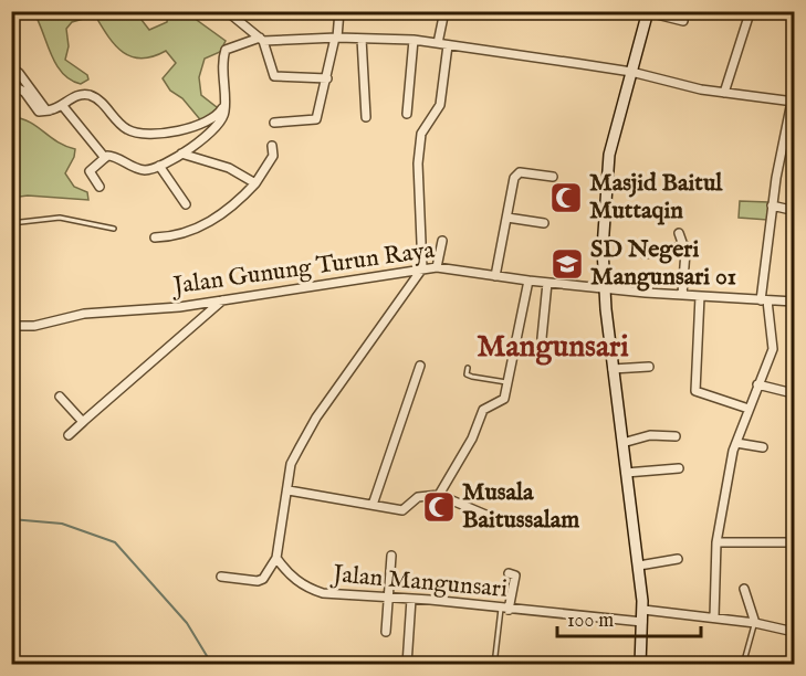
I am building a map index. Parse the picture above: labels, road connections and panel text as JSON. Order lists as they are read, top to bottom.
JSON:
{
  "streets": {
    "street": ["Jalan Gunung Turun Raya", "Jalan Mangunsari"]
  },
  "districts": ["Mangunsari"],
  "places": {
    "mosque": ["Masjid Baitul Muttaqin", "Musala Baitussalam"],
    "school or university": ["SD Negeri Mangunsari 01"]
  },
  "scale_bar": "100 m"
}
